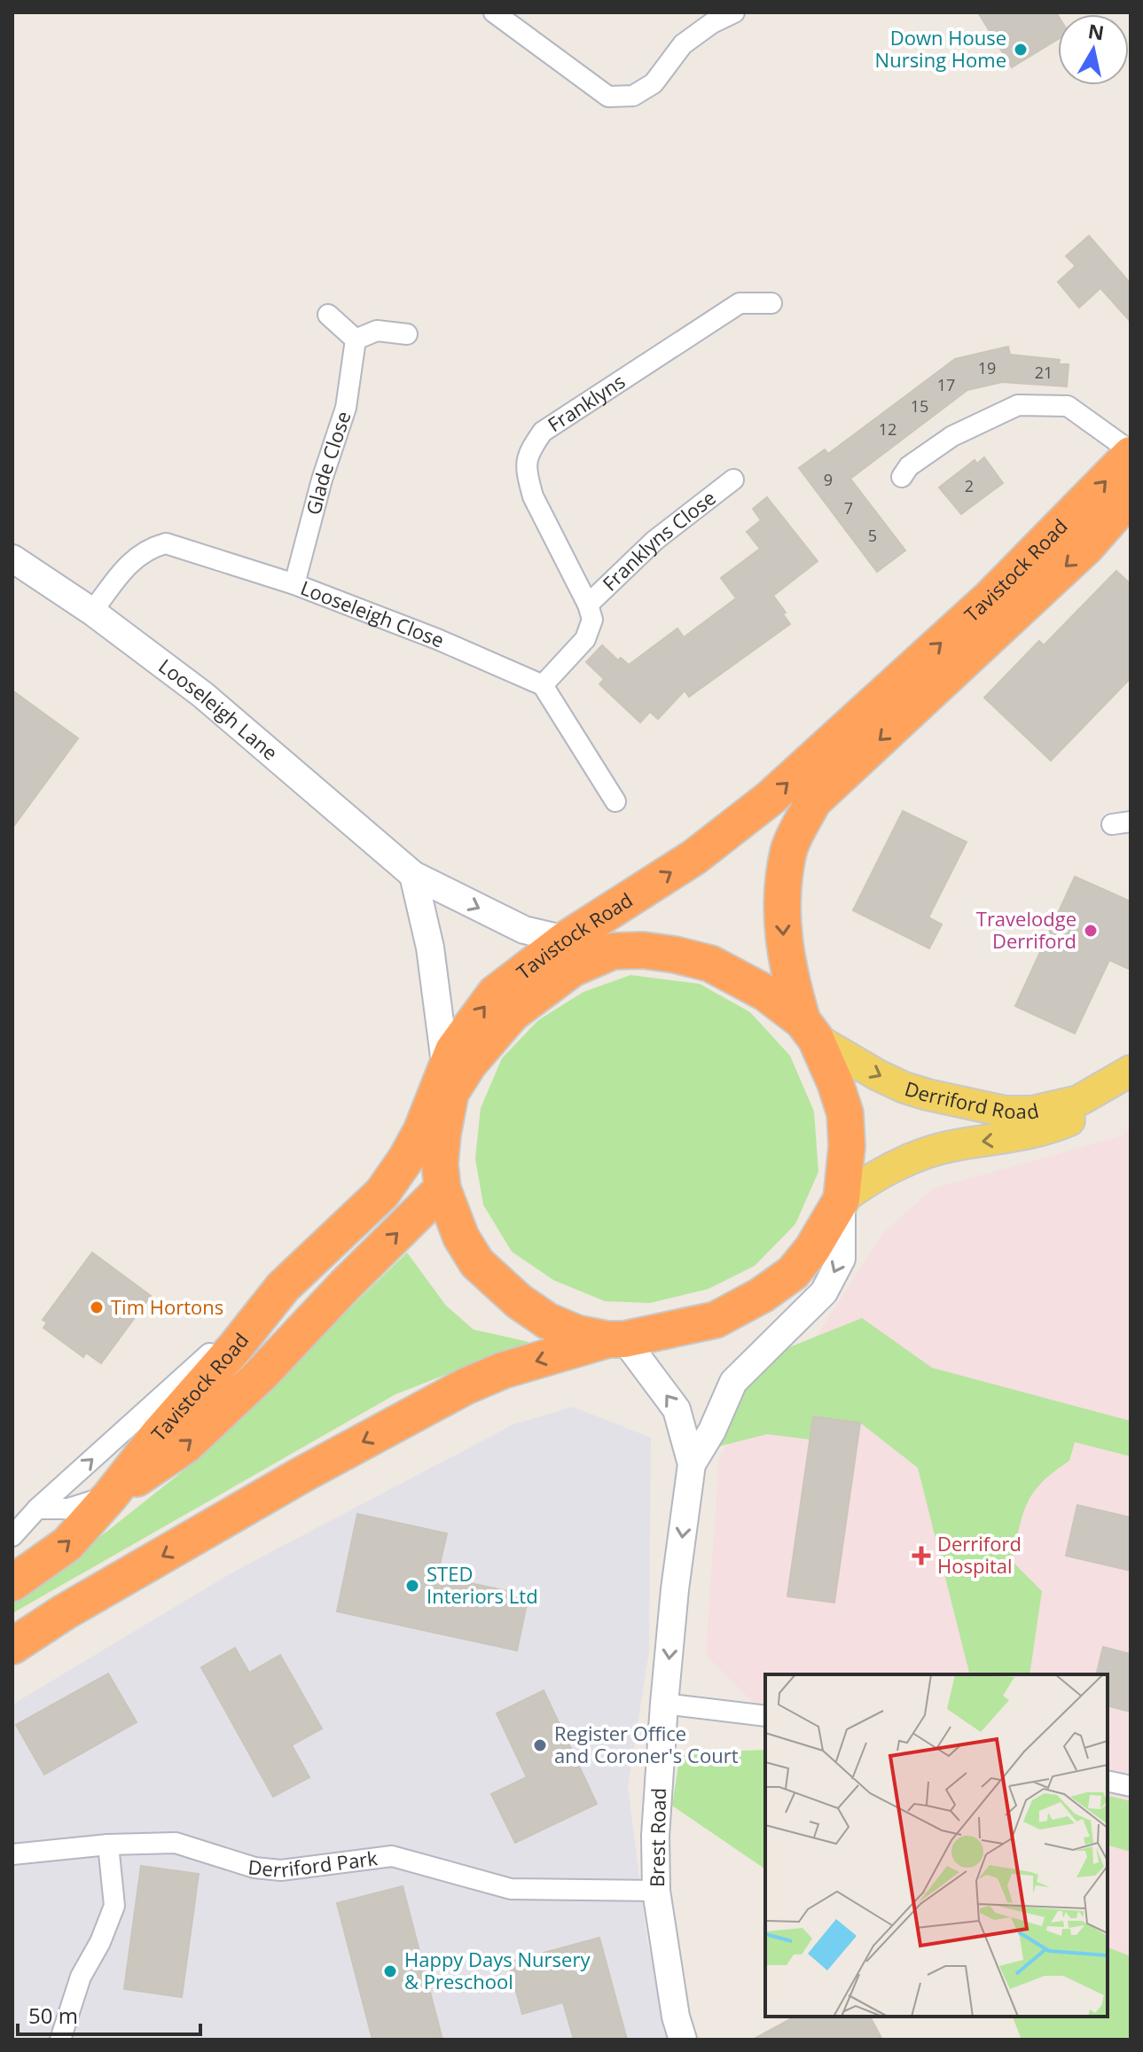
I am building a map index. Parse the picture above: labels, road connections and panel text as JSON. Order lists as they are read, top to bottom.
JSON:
{
  "streets": {
    "highway": ["Tavistock Road"],
    "main road": ["Derriford Road"],
    "street": [
      "Franklyns",
      "Glade Close",
      "Franklyns Close",
      "Looseleigh Close",
      "Looseleigh Lane",
      "Brest Road",
      "Derriford Park"
    ]
  },
  "crossings": [
    ["Franklyns", "Franklyns Close"],
    ["Glade Close", "Looseleigh Close"],
    ["Tavistock Road", "Looseleigh Lane"],
    ["Tavistock Road", "Derriford Road"],
    ["Tavistock Road", "Brest Road"],
    ["Looseleigh Close", "Looseleigh Lane"],
    ["Derriford Road", "Brest Road"],
    ["Brest Road", "Derriford Park"]
  ],
  "places": {
    "other": [
      "Down House Nursing Home",
      "Travelodge Derriford",
      "Tim Hortons",
      "STED Interiors Ltd",
      "Register Office and Coroner's Court",
      "Happy Days Nursery & Preschool"
    ],
    "health": ["Derriford Hospital"]
  },
  "house_numbers": [
    "19",
    "21",
    "17",
    "15",
    "12",
    "9",
    "2",
    "7",
    "5"
  ],
  "scale_bar": "50 m",
  "north": "top"
}
